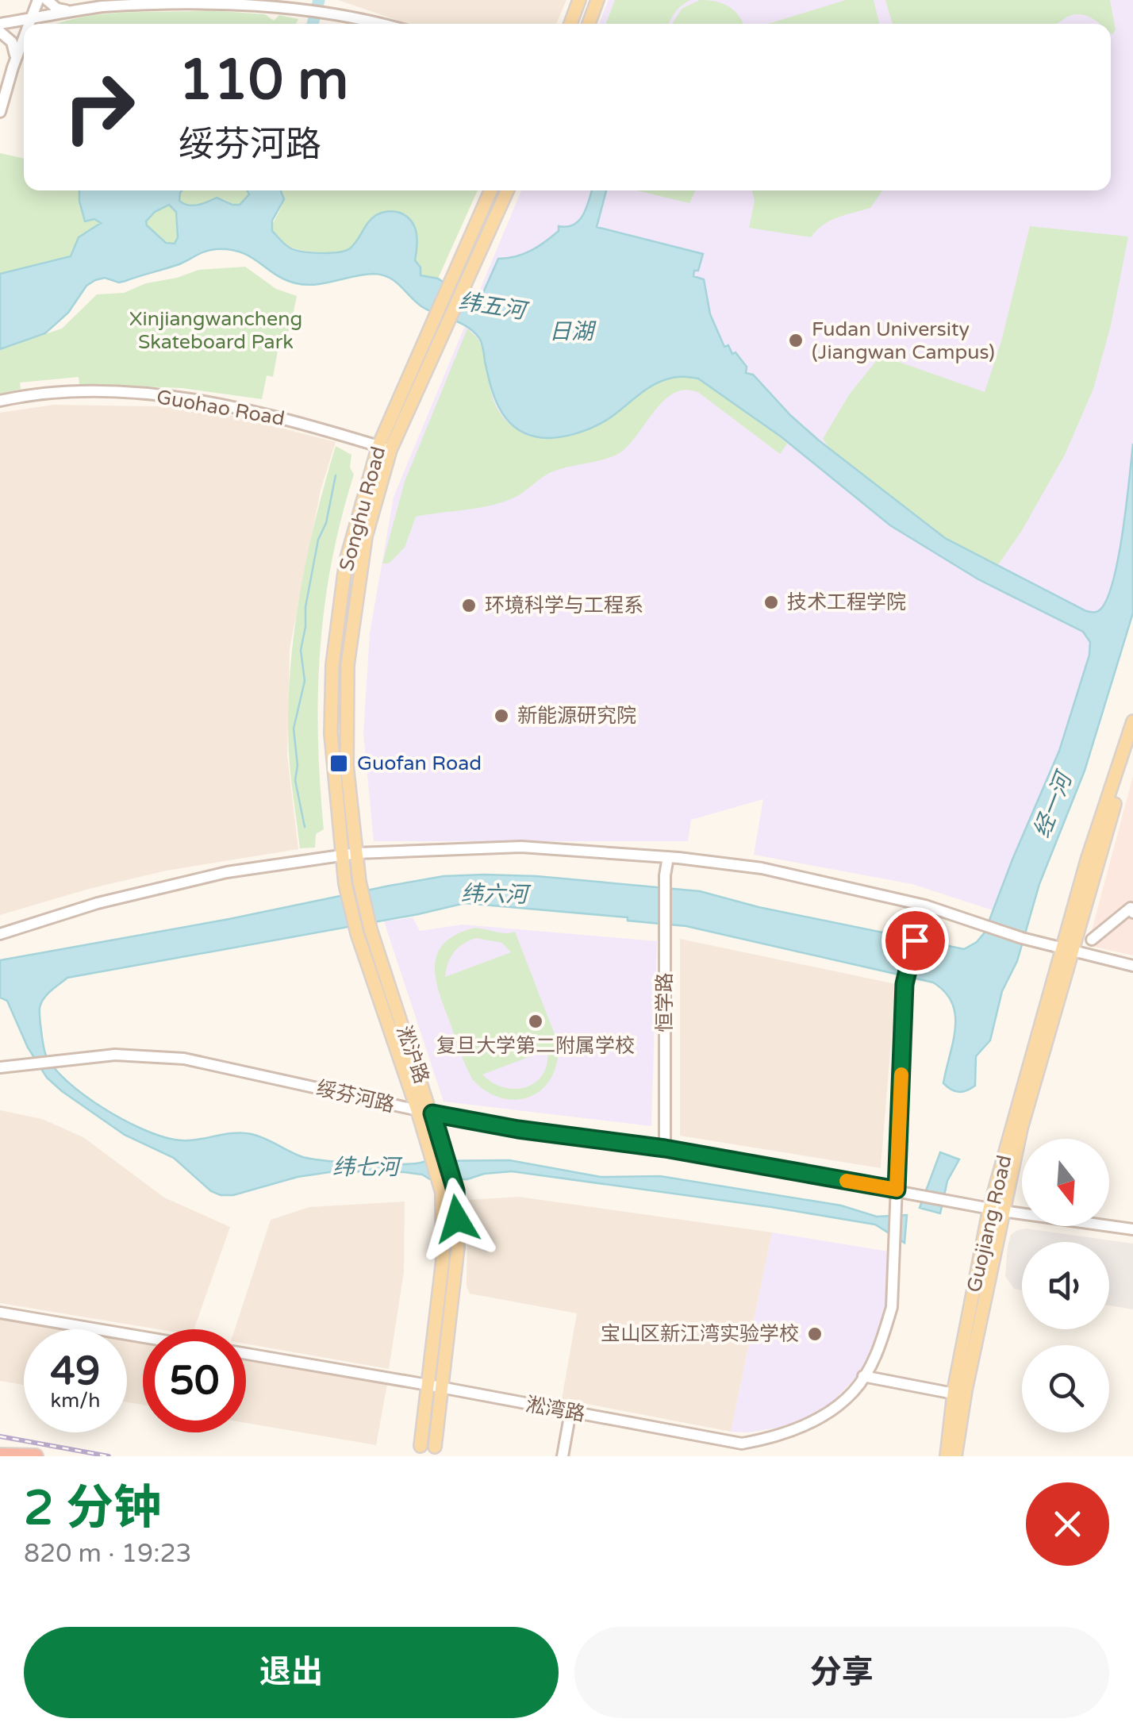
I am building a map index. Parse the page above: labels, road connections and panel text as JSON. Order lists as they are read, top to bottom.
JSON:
{
  "streets": {
    "main road": ["Songhu Road", "淞沪路", "Guojiang Road"],
    "street": [
      "Guohao Road",
      "恒学路",
      "绥芬河路",
      "淞湾路"
    ]
  },
  "crossings": [
    ["Guohao Road", "Songhu Road"],
    ["Songhu Road", "淞沪路"],
    ["恒学路", "绥芬河路"],
    ["淞沪路", "绥芬河路"],
    ["淞沪路", "淞湾路"],
    ["绥芬河路", "Guojiang Road"],
    ["绥芬河路", "淞湾路"]
  ],
  "water": [
    "纬五河",
    "日湖",
    "经一河",
    "纬六河",
    "纬七河"
  ],
  "parks": ["Xinjiangwancheng Skateboard Park"],
  "places": {
    "other": [
      "Fudan University (Jiangwan Campus)",
      "技术工程学院",
      "环境科学与工程系",
      "新能源研究院",
      "复旦大学第二附属学校",
      "宝山区新江湾实验学校"
    ],
    "transit": ["Guofan Road"]
  },
  "north": "bottom",
  "page": {
    "turn": ["110 m", "绥芬河路"],
    "speed": "49 km/h",
    "limit": "50",
    "heading": ["2 分钟", "820 m · 19:23"],
    "buttons": ["退出", "分享"]
  }
}
